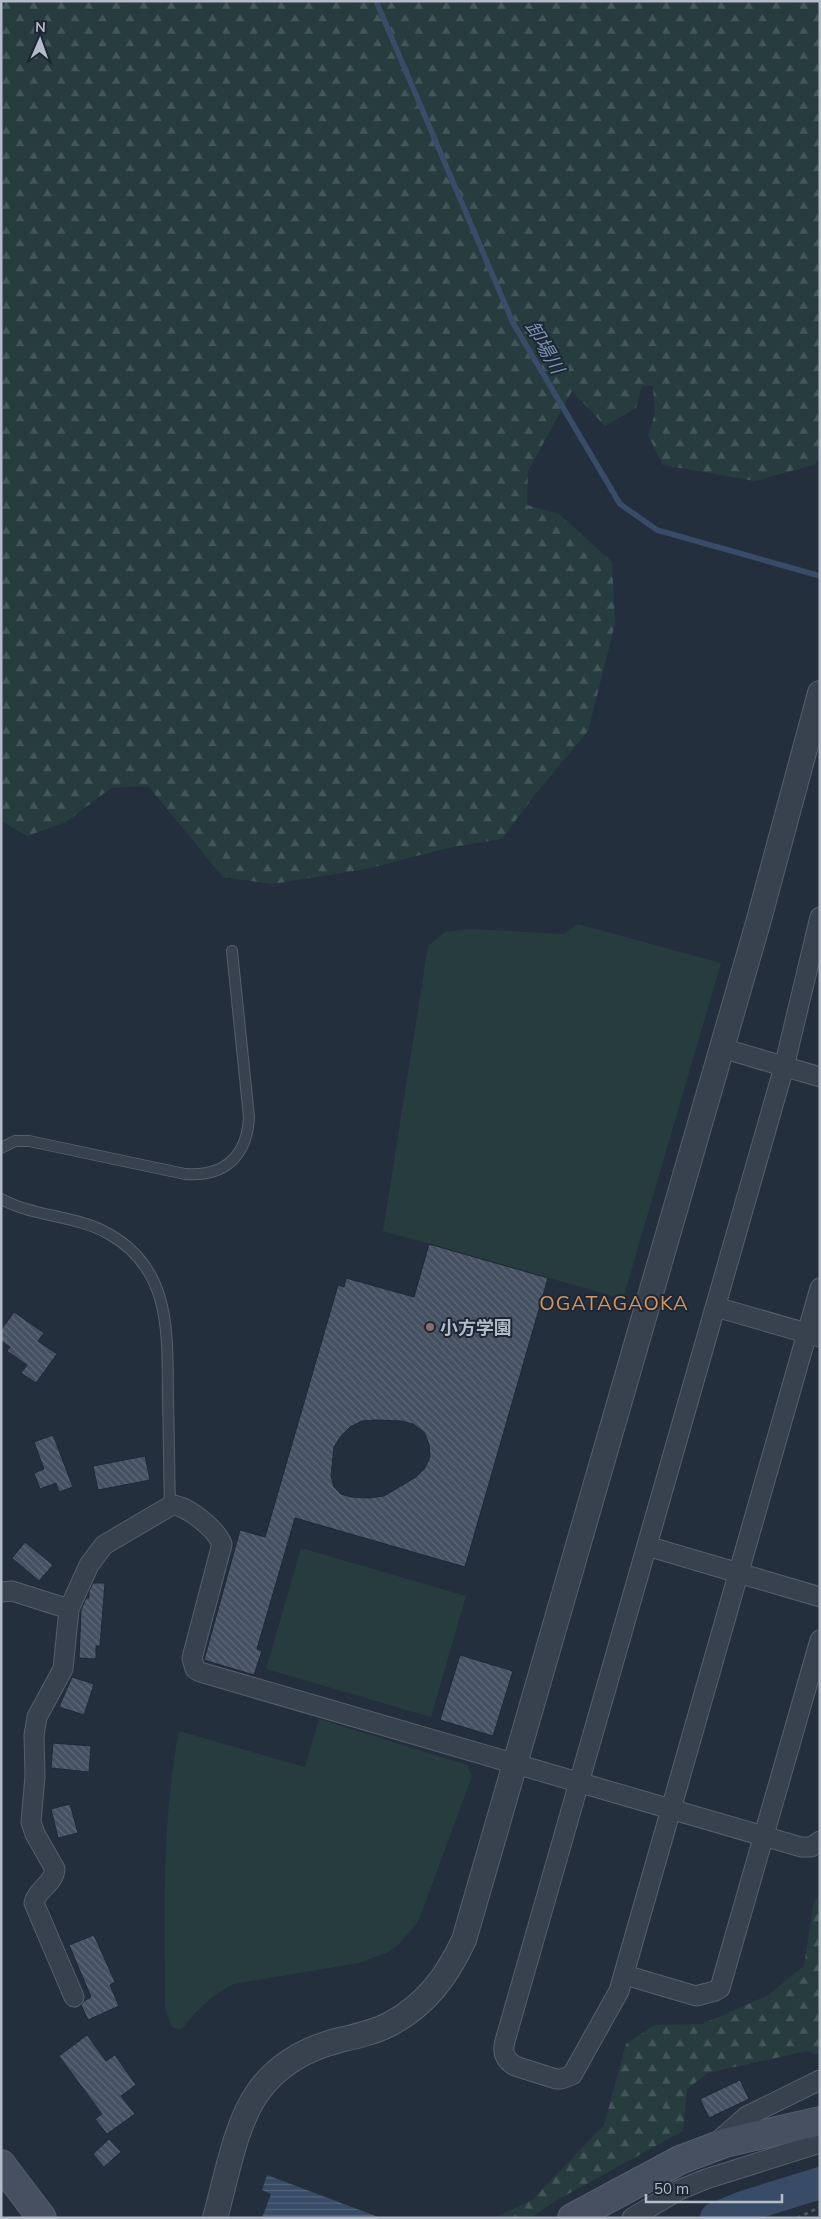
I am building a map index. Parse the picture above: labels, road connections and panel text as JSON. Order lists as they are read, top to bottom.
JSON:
{
  "districts": ["OGATAGAOKA"],
  "water": ["卸場川"],
  "places": ["小方学園"],
  "scale_bar": "50 m",
  "north": "top"
}
